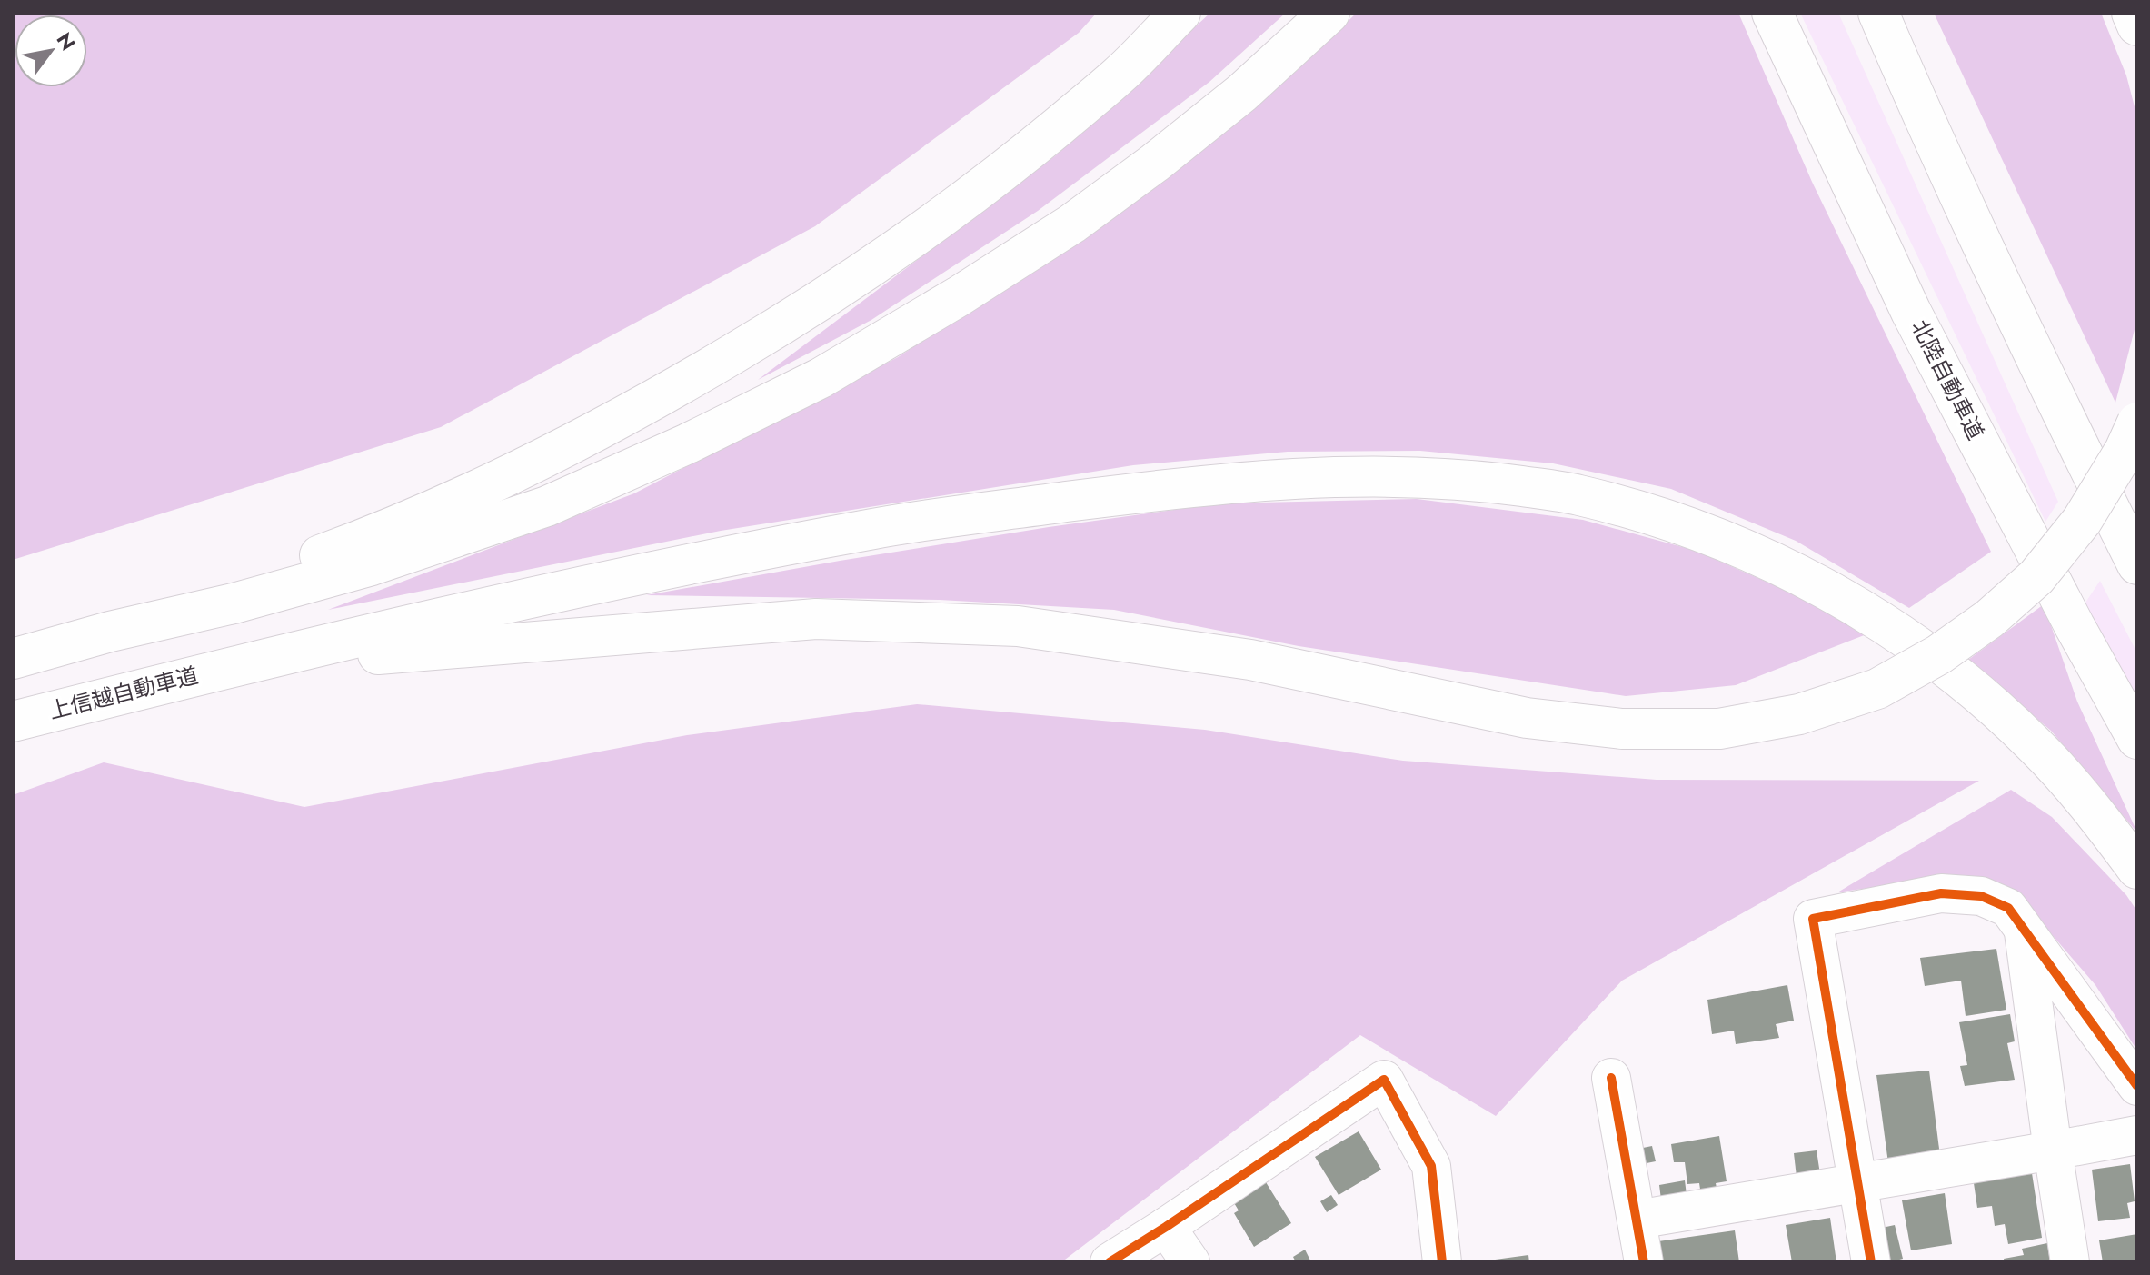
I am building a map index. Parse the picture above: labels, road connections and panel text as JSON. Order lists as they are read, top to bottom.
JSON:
{
  "streets": {
    "highway": ["北陸自動車道", "上信越自動車道"]
  },
  "north": "top right"
}
